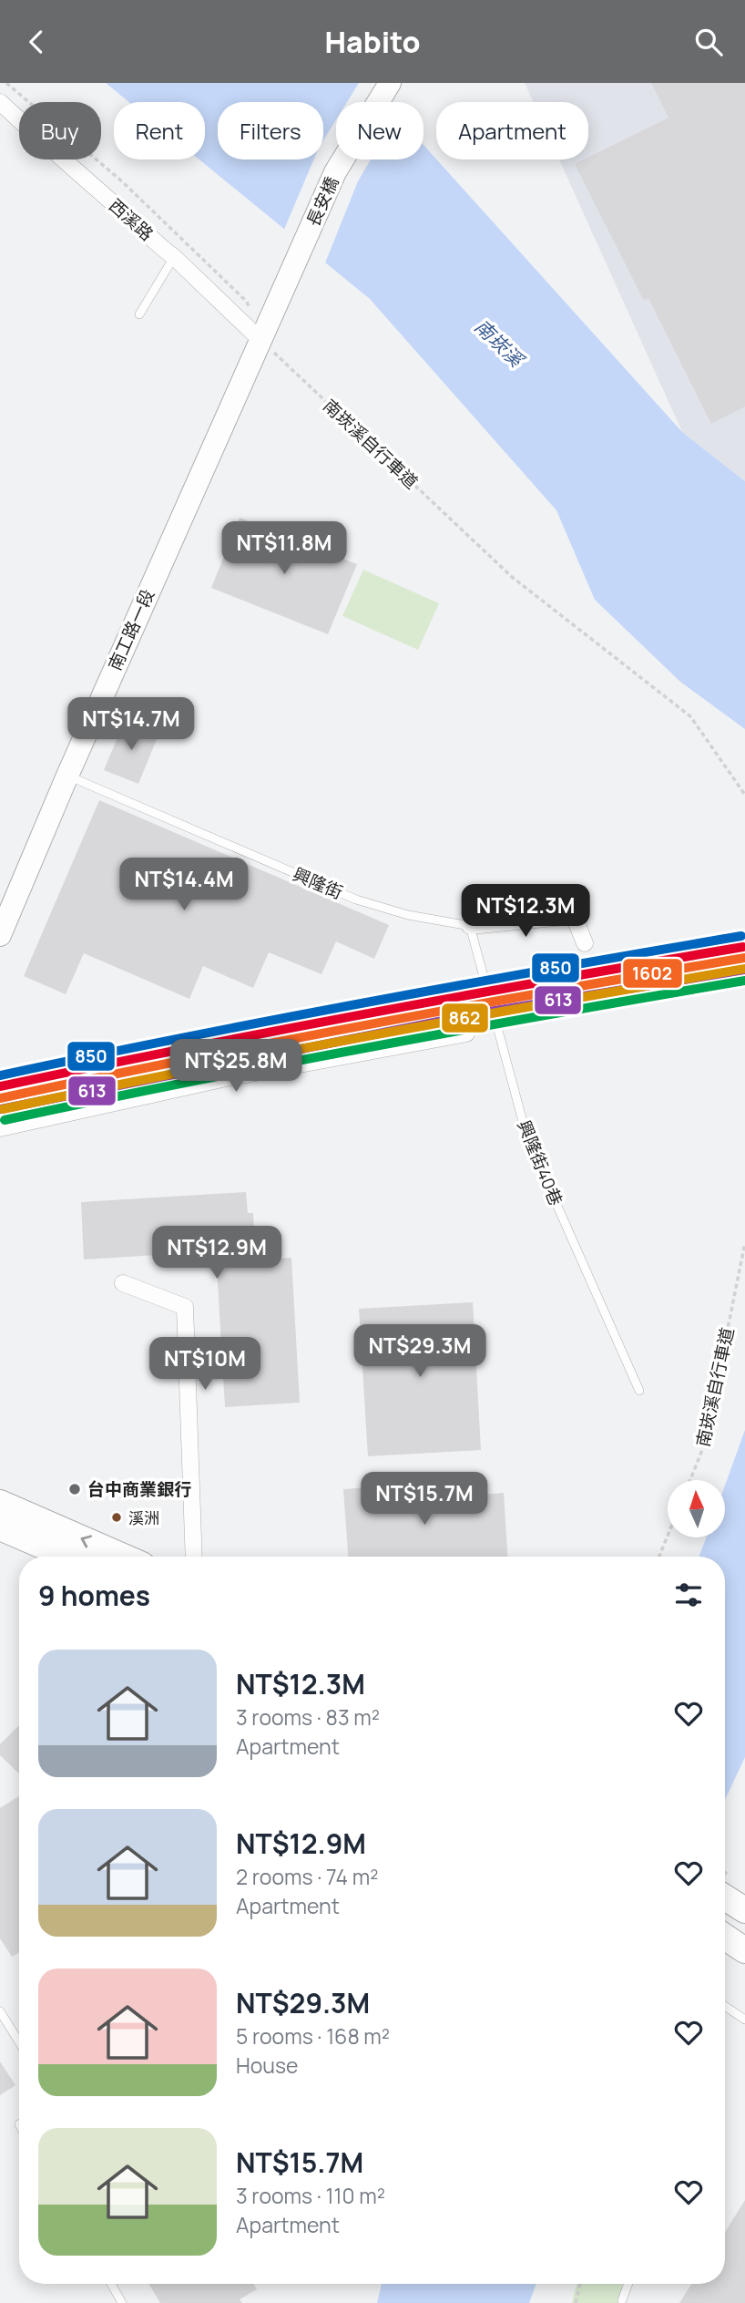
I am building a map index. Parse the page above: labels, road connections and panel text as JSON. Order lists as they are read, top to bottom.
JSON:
{
  "streets": {
    "street": ["長安橋", "西溪路", "南工路一段"],
    "lane": ["興隆街", "興隆街40巷"],
    "path": ["南崁溪自行車道"]
  },
  "crossings": [
    ["長安橋", "西溪路"],
    ["長安橋", "南崁溪自行車道"],
    ["長安橋", "南工路一段"],
    ["西溪路", "南崁溪自行車道"],
    ["西溪路", "南工路一段"],
    ["南崁溪自行車道", "南工路一段"],
    ["南工路一段", "興隆街"],
    ["興隆街", "興隆街40巷"]
  ],
  "water": ["南崁溪"],
  "places": ["台中商業銀行", "溪洲"],
  "lines": [
    "transit line 850",
    "transit line 1602",
    "transit line 862",
    "transit line 613"
  ],
  "north": "top",
  "page": {
    "header": "Habito",
    "chip": [
      "Buy",
      "Rent",
      "Filters",
      "New",
      "Apartment"
    ],
    "price": [
      "NT$11.8M",
      "NT$14.7M",
      "NT$14.4M",
      "NT$12.3M",
      "NT$25.8M",
      "NT$12.9M",
      "NT$29.3M",
      "NT$10M",
      "NT$15.7M"
    ],
    "heading": "9 homes",
    "list": [
      {
        "name": "NT$12.3M",
        "note": "3 rooms · 83 m² · Apartment"
      },
      {
        "name": "NT$12.9M",
        "note": "2 rooms · 74 m² · Apartment"
      },
      {
        "name": "NT$29.3M",
        "note": "5 rooms · 168 m² · House"
      },
      {
        "name": "NT$15.7M",
        "note": "3 rooms · 110 m² · Apartment"
      }
    ]
  }
}
